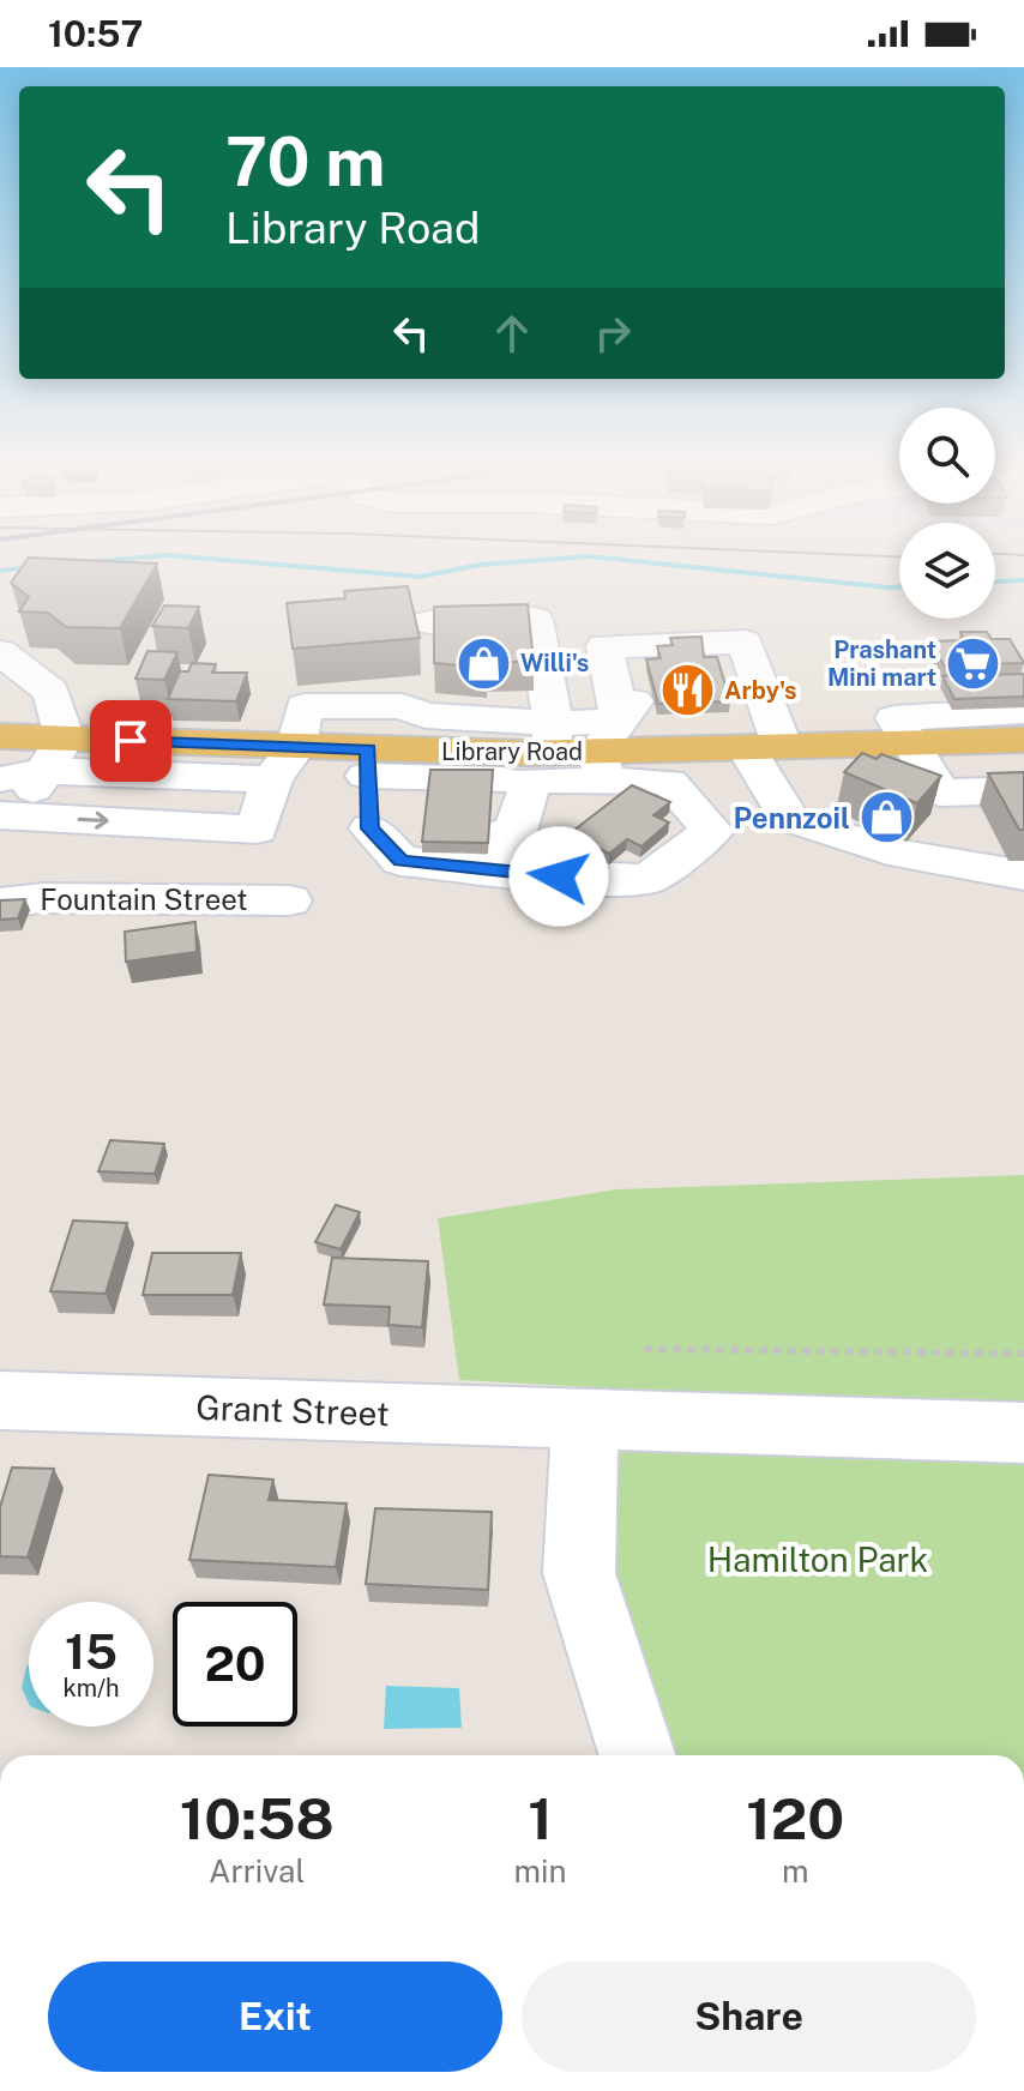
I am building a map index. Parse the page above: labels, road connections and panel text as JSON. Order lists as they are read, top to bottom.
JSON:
{
  "streets": {
    "main road": ["Library Road"],
    "street": ["Fountain Street", "Grant Street"]
  },
  "parks": ["Hamilton Park"],
  "places": {
    "shop": ["Willi's", "Pennzoil"],
    "supermarket": ["Prashant Mini mart"],
    "restaurant": ["Arby's"]
  },
  "page": {
    "status": "10:57",
    "turn": ["70 m", "Library Road"],
    "speed": "15 km/h",
    "limit": "20",
    "eta": [
      "10:58",
      "Arrival",
      "1",
      "min",
      "120",
      "m"
    ],
    "buttons": ["Exit", "Share"]
  }
}
